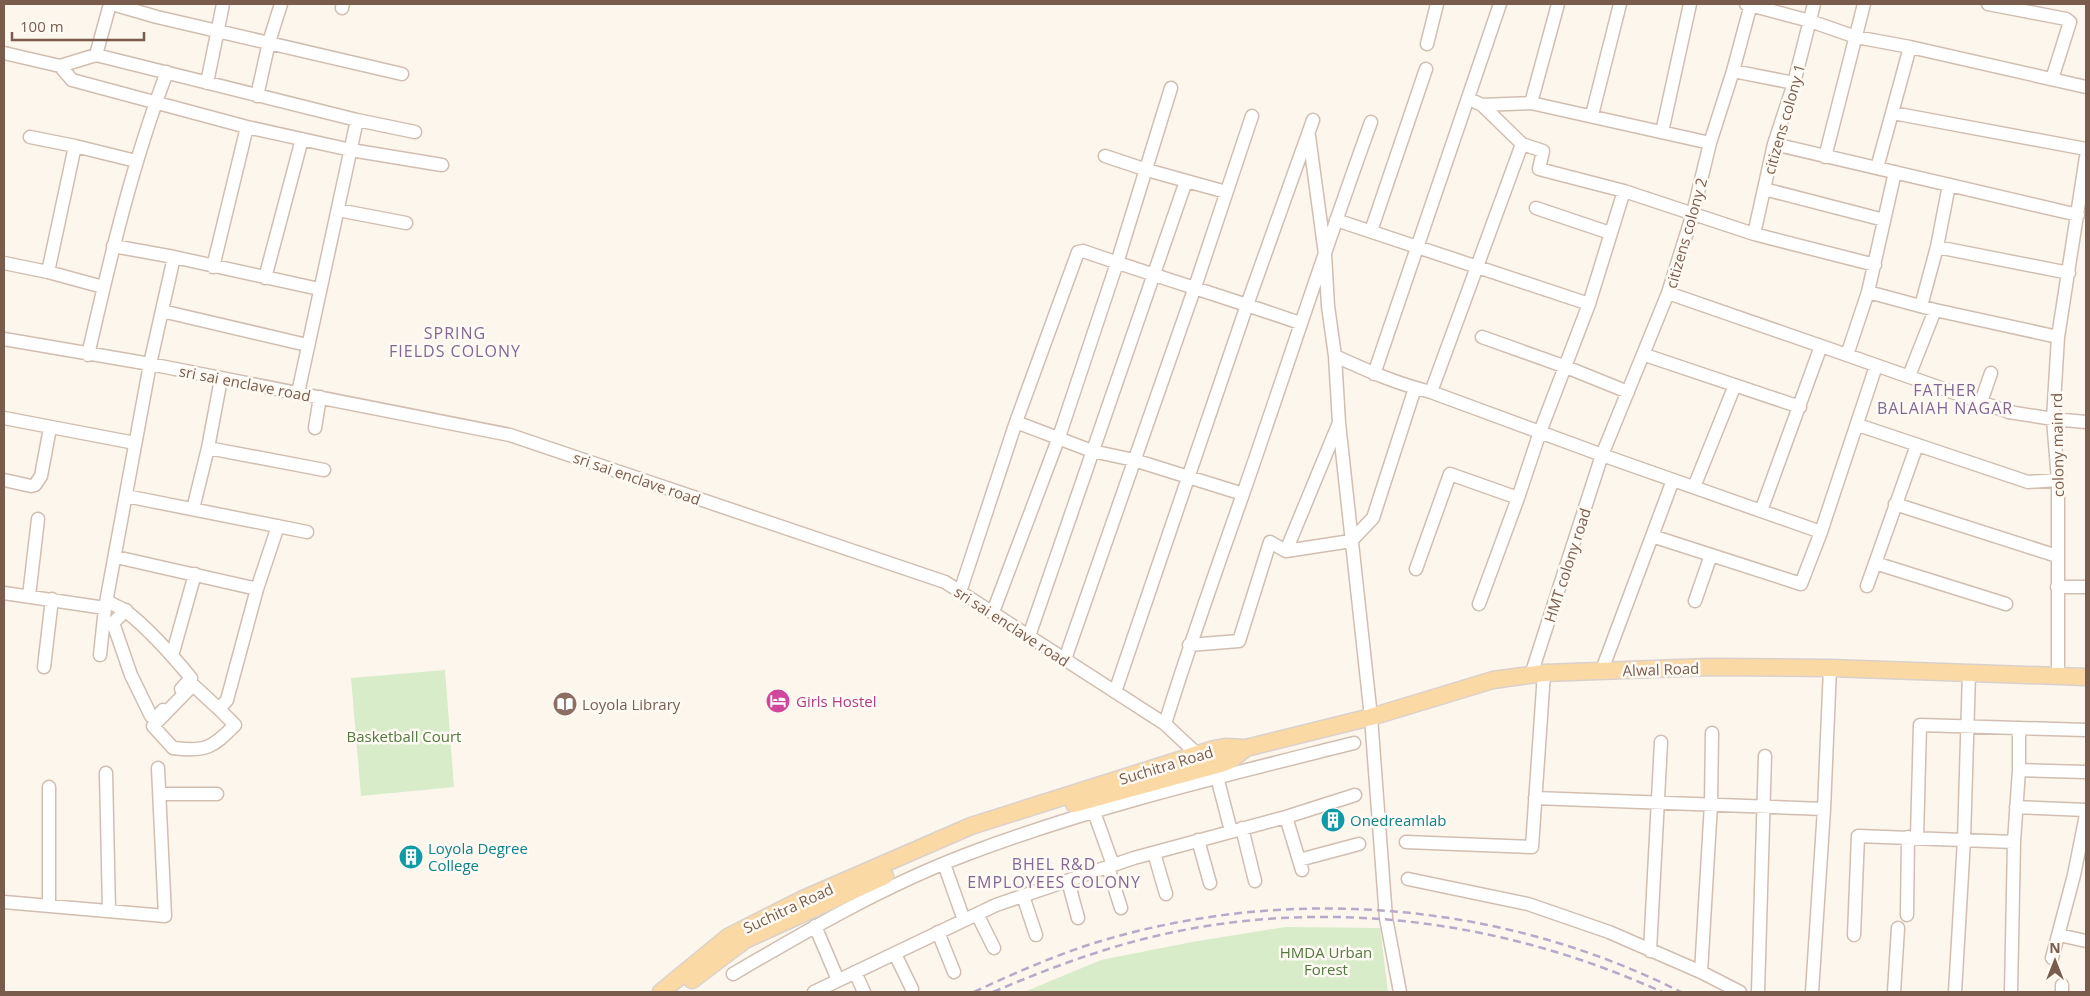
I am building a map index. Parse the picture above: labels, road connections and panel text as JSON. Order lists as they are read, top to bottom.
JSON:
{
  "streets": {
    "main road": ["Alwal Road", "Suchitra Road"],
    "street": [
      "citizens colony 1",
      "citizens colony 2",
      "sri sai enclave road",
      "colony main rd",
      "HMT colony road"
    ]
  },
  "crossings": [
    ["citizens colony 2", "HMT colony road"],
    ["sri sai enclave road", "Suchitra Road"],
    ["colony main rd", "Alwal Road"],
    ["HMT colony road", "Alwal Road"],
    ["Alwal Road", "Suchitra Road"]
  ],
  "districts": ["SPRING FIELDS COLONY", "FATHER BALAIAH NAGAR", "BHEL R&D EMPLOYEES COLONY"],
  "parks": ["Basketball Court", "HMDA Urban Forest"],
  "places": {
    "hotel": ["Girls Hostel"],
    "library": ["Loyola Library"],
    "building": ["Onedreamlab", "Loyola Degree College"]
  },
  "scale_bar": "100 m",
  "north": "top"
}
